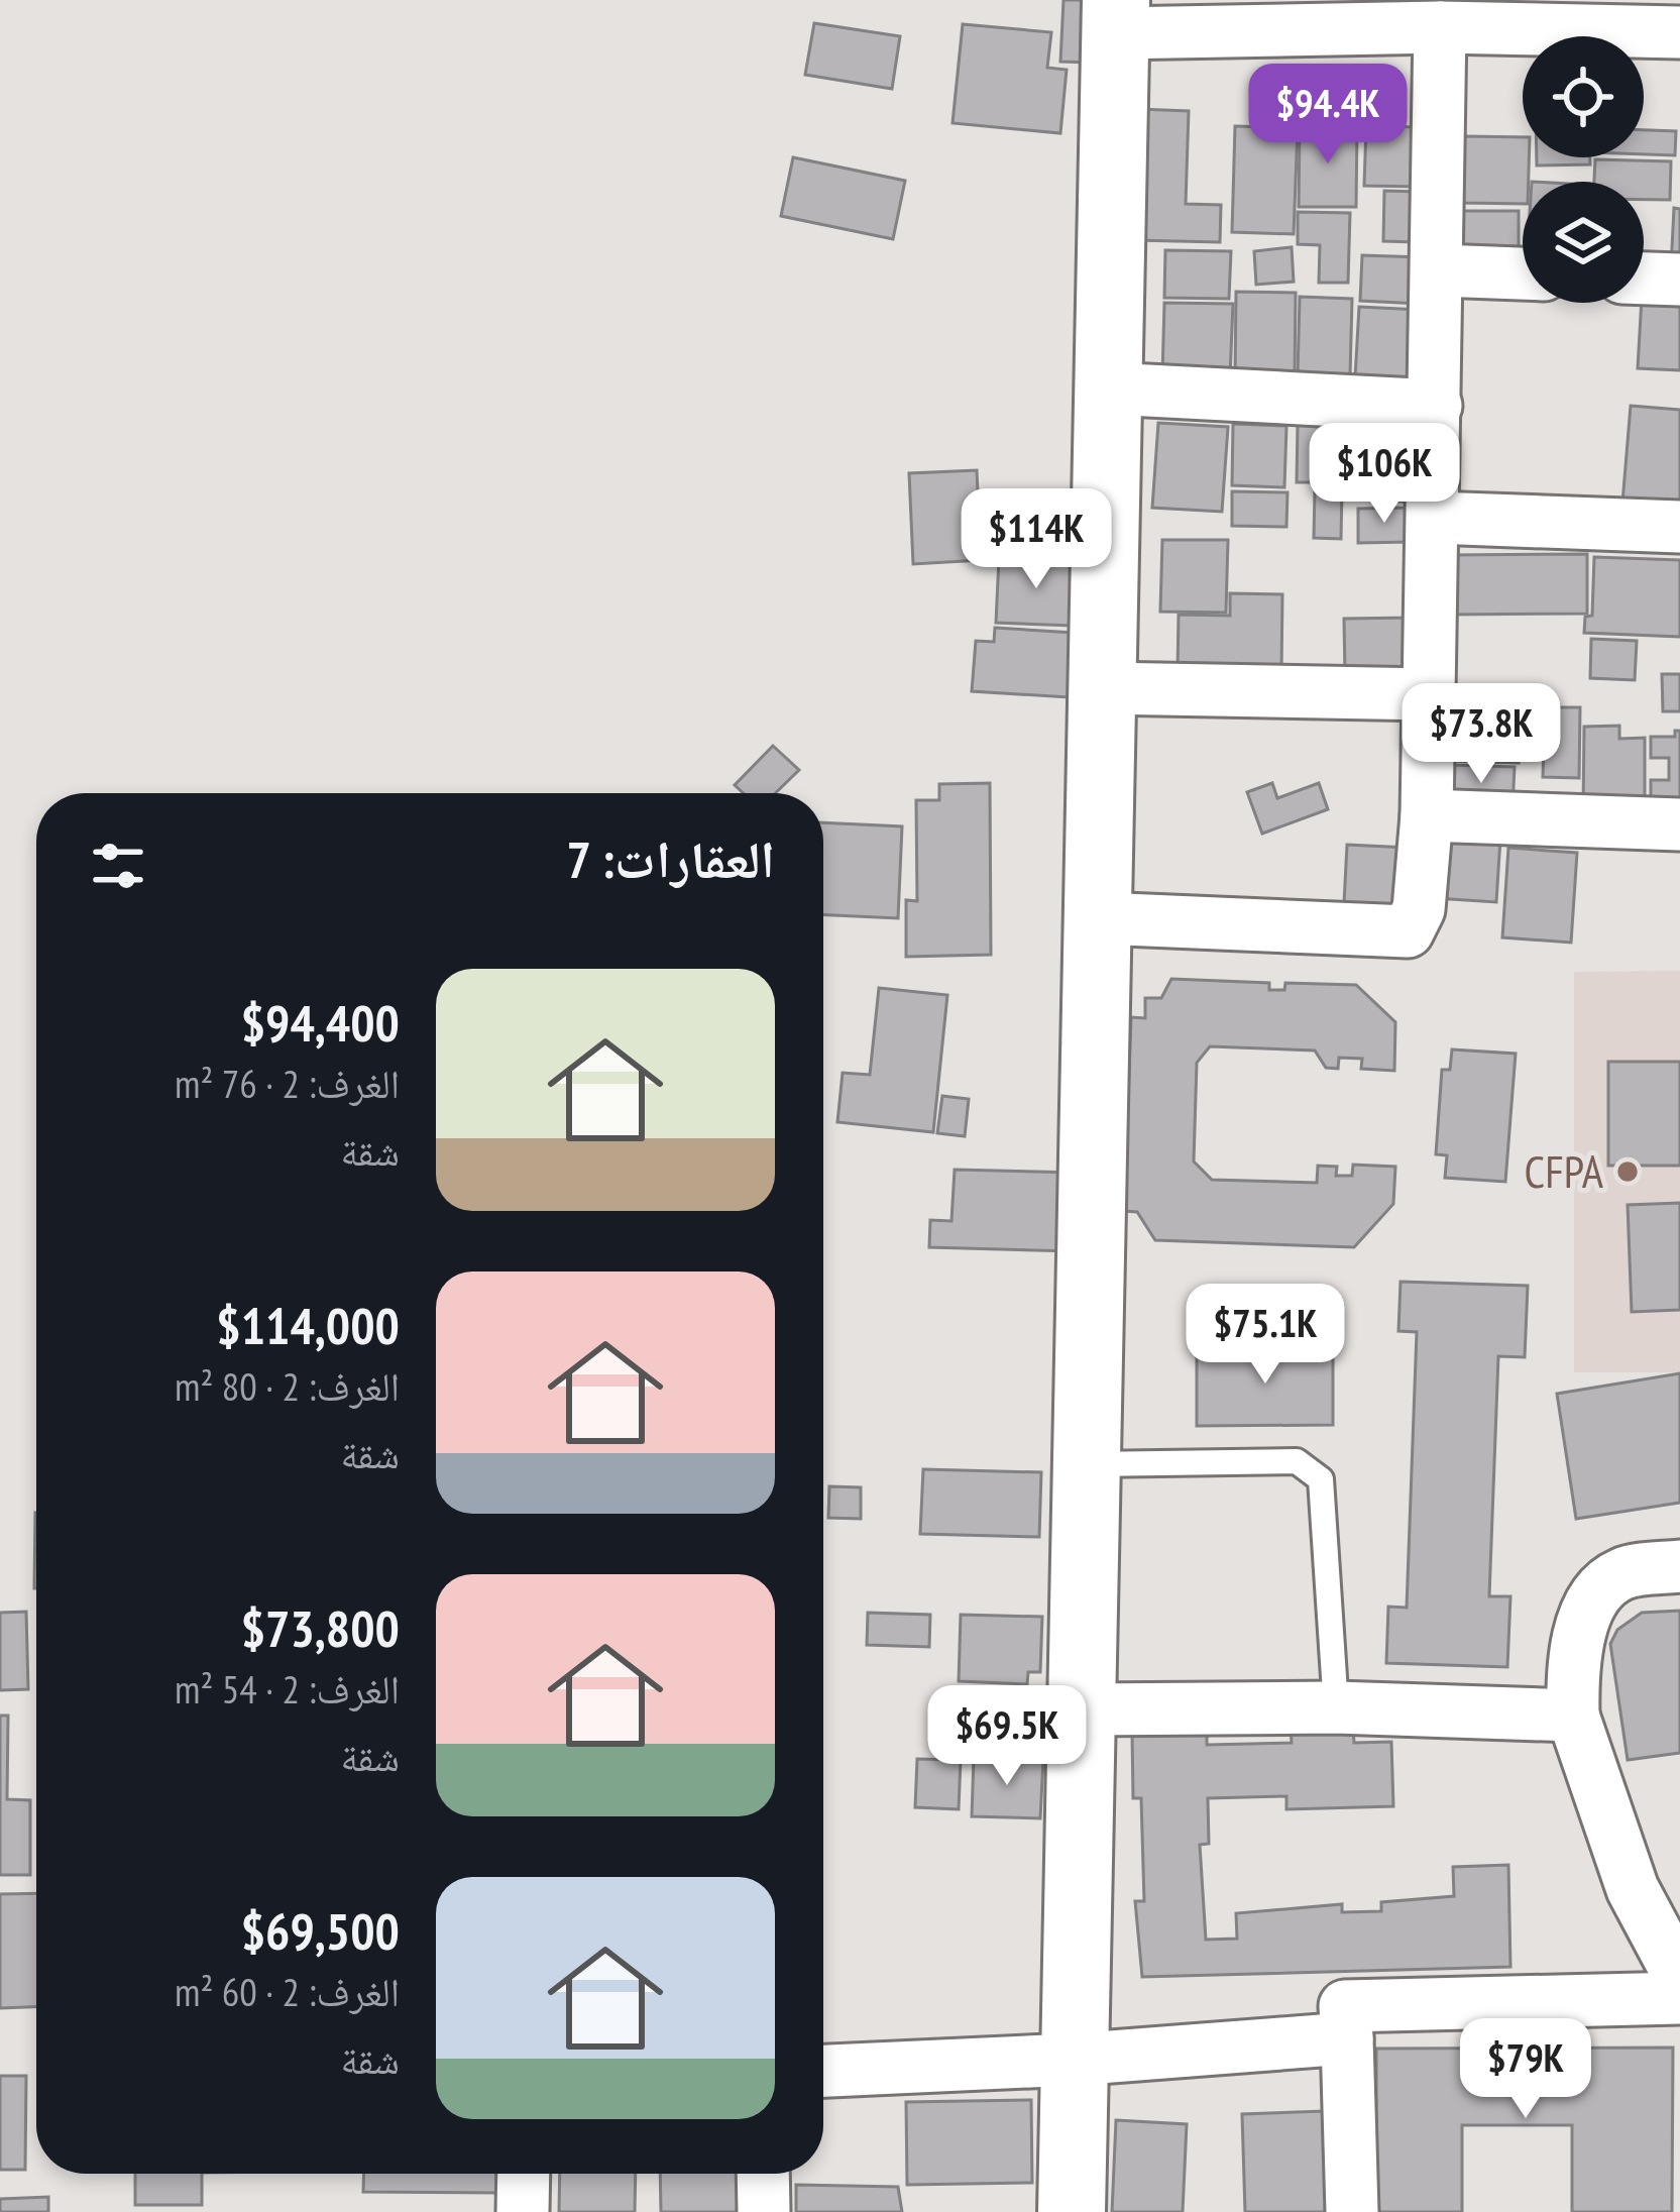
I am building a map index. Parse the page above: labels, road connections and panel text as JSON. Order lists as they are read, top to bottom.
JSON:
{
  "places": ["CFPA"],
  "page": {
    "price": [
      "$94.4K",
      "$106K",
      "$114K",
      "$73.8K",
      "$75.1K",
      "$69.5K",
      "$79K"
    ],
    "heading": "العقارات: 7",
    "list": [
      {
        "name": "$94,400",
        "note": "الغرف: 2 · 76 m² · شقة"
      },
      {
        "name": "$114,000",
        "note": "الغرف: 2 · 80 m² · شقة"
      },
      {
        "name": "$73,800",
        "note": "الغرف: 2 · 54 m² · شقة"
      },
      {
        "name": "$69,500",
        "note": "الغرف: 2 · 60 m² · شقة"
      }
    ]
  }
}
